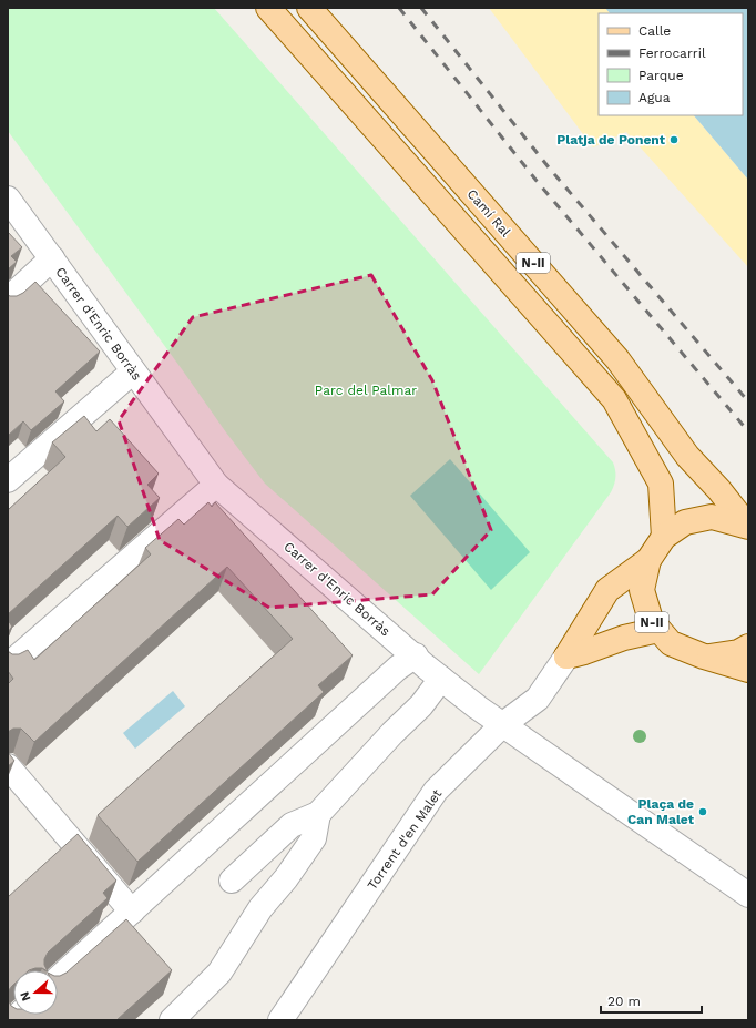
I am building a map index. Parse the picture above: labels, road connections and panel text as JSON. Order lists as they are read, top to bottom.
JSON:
{
  "streets": {
    "main road": ["Camí Ral", "N-II"],
    "street": ["Carrer d'Enric Borràs", "Torrent d'en Malet"]
  },
  "crossings": [
    ["Camí Ral", "N-II"],
    ["Carrer d'Enric Borràs", "Torrent d'en Malet"]
  ],
  "parks": ["Parc del Palmar"],
  "places": ["Platja de Ponent", "Plaça de Can Malet"],
  "legend": [
    "Calle",
    "Ferrocarril",
    "Parque",
    "Agua"
  ],
  "scale_bar": "20 m",
  "north": "left"
}
